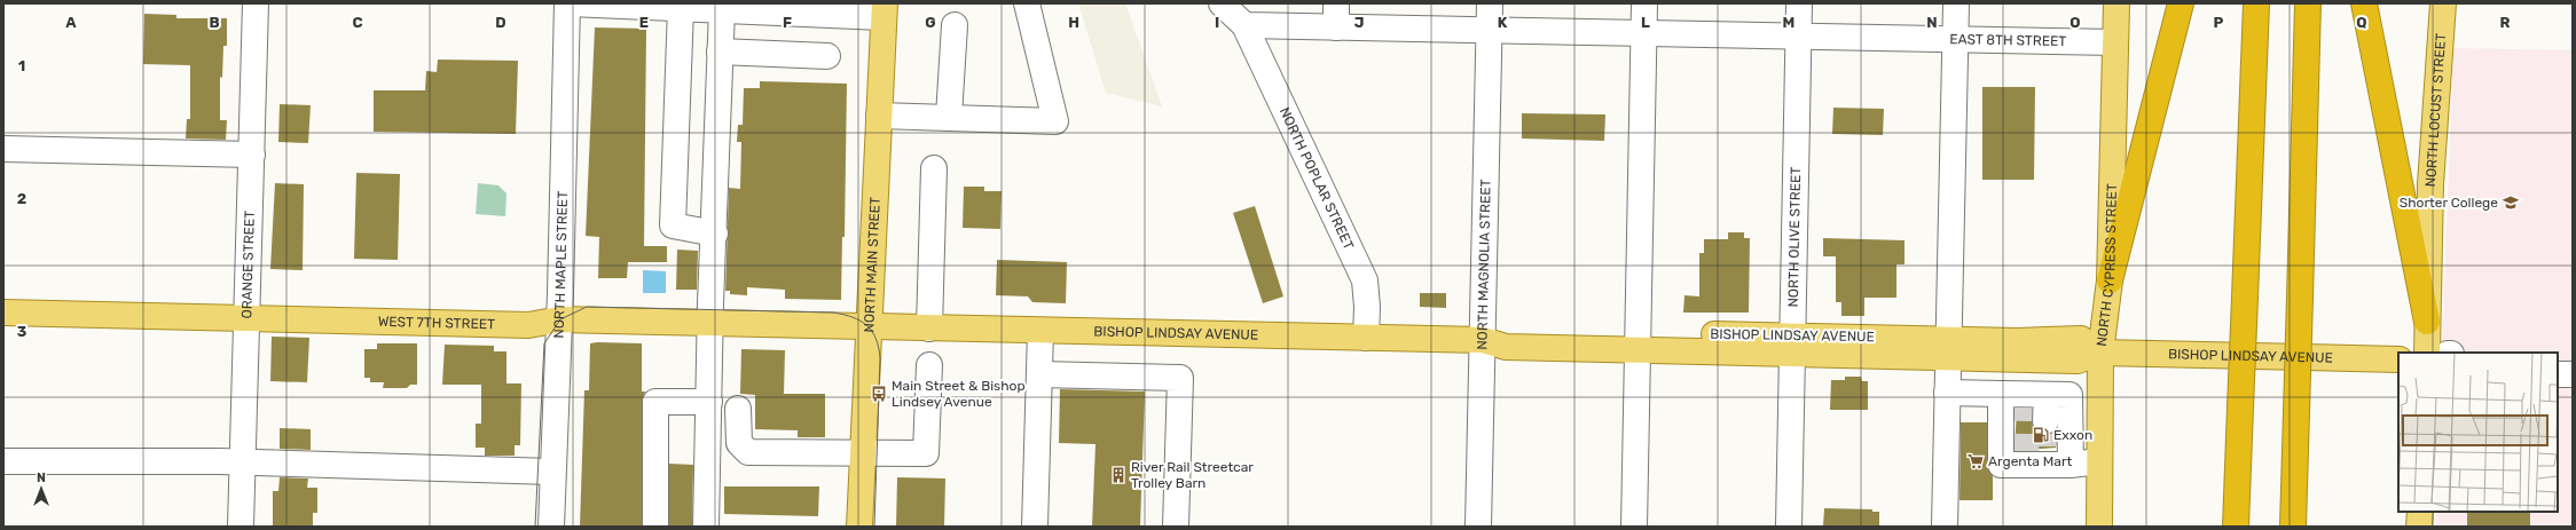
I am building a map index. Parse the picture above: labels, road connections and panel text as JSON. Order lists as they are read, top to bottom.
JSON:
{
  "streets": {
    "main road": [
      "NORTH LOCUST STREET",
      "NORTH MAIN STREET",
      "NORTH CYPRESS STREET",
      "WEST 7TH STREET",
      "BISHOP LINDSAY AVENUE"
    ],
    "street": [
      "EAST 8TH STREET",
      "NORTH POPLAR STREET",
      "NORTH OLIVE STREET",
      "ORANGE STREET",
      "NORTH MAPLE STREET",
      "NORTH MAGNOLIA STREET"
    ]
  },
  "crossings": [
    ["EAST 8TH STREET", "NORTH POPLAR STREET"],
    ["EAST 8TH STREET", "NORTH OLIVE STREET"],
    ["EAST 8TH STREET", "NORTH CYPRESS STREET"],
    ["EAST 8TH STREET", "NORTH MAGNOLIA STREET"],
    ["NORTH POPLAR STREET", "BISHOP LINDSAY AVENUE"],
    ["NORTH OLIVE STREET", "BISHOP LINDSAY AVENUE"],
    ["NORTH MAIN STREET", "WEST 7TH STREET"],
    ["NORTH MAIN STREET", "BISHOP LINDSAY AVENUE"],
    ["NORTH CYPRESS STREET", "BISHOP LINDSAY AVENUE"],
    ["ORANGE STREET", "WEST 7TH STREET"],
    ["NORTH MAPLE STREET", "WEST 7TH STREET"],
    ["NORTH MAGNOLIA STREET", "BISHOP LINDSAY AVENUE"],
    ["WEST 7TH STREET", "BISHOP LINDSAY AVENUE"]
  ],
  "places": {
    "school or university": ["Shorter College"],
    "bus stop": ["Main Street & Bishop Lindsey Avenue"],
    "fuel station": ["Exxon"],
    "supermarket": ["Argenta Mart"],
    "building": ["River Rail Streetcar Trolley Barn"]
  },
  "north": "top",
  "grid": {
    "columns": [
      "A",
      "B",
      "C",
      "D",
      "E",
      "F",
      "G",
      "H",
      "I",
      "J",
      "K",
      "L",
      "M",
      "N",
      "O",
      "P",
      "Q",
      "R"
    ],
    "rows": ["1", "2", "3"]
  }
}
